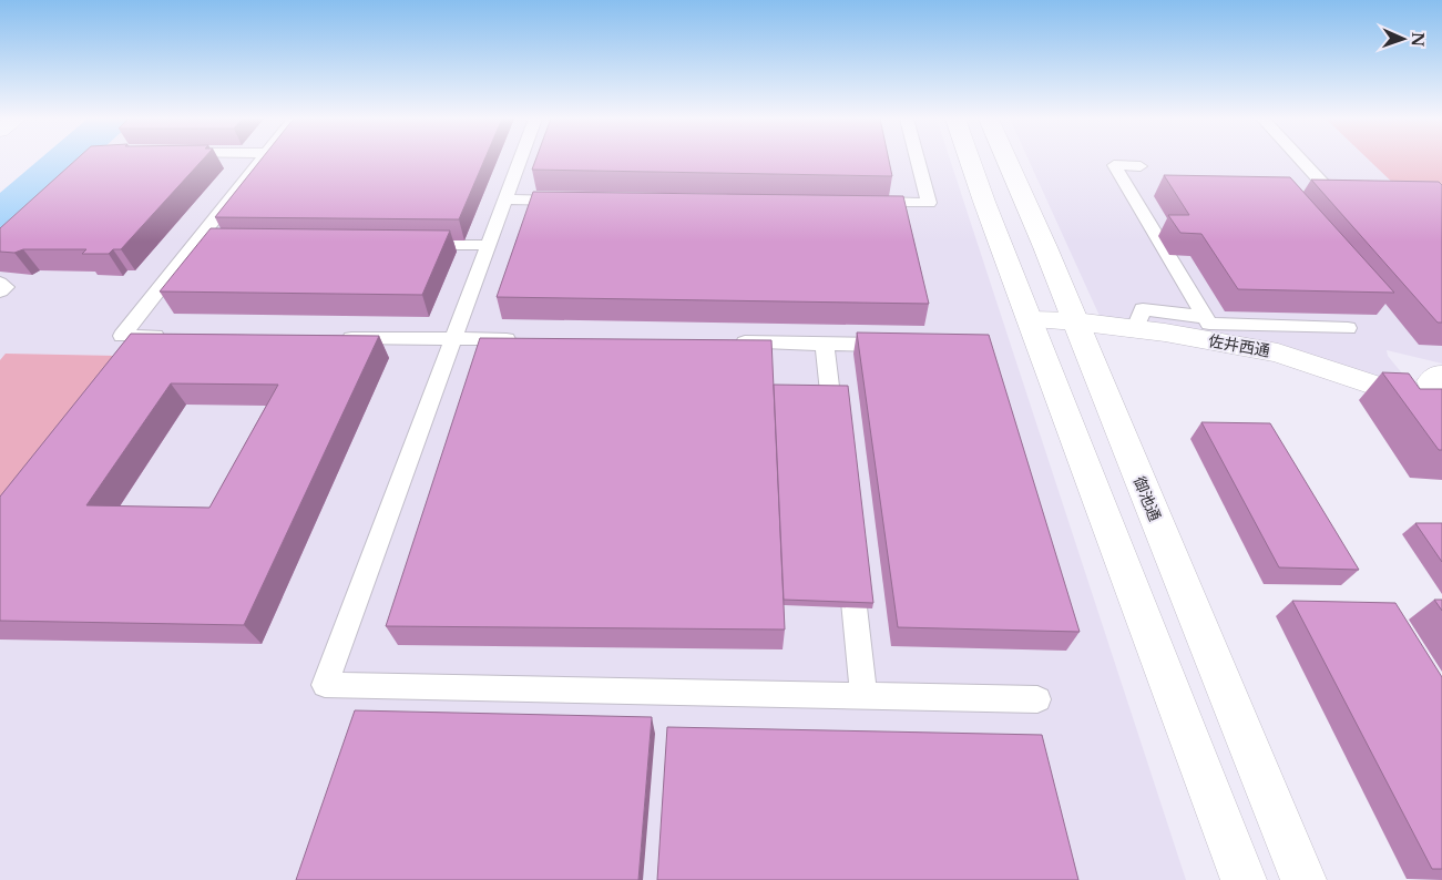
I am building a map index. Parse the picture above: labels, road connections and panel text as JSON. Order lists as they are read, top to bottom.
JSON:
{
  "streets": {
    "street": ["佐井西通", "御池通"]
  },
  "crossings": [
    ["佐井西通", "御池通"]
  ],
  "north": "right"
}
